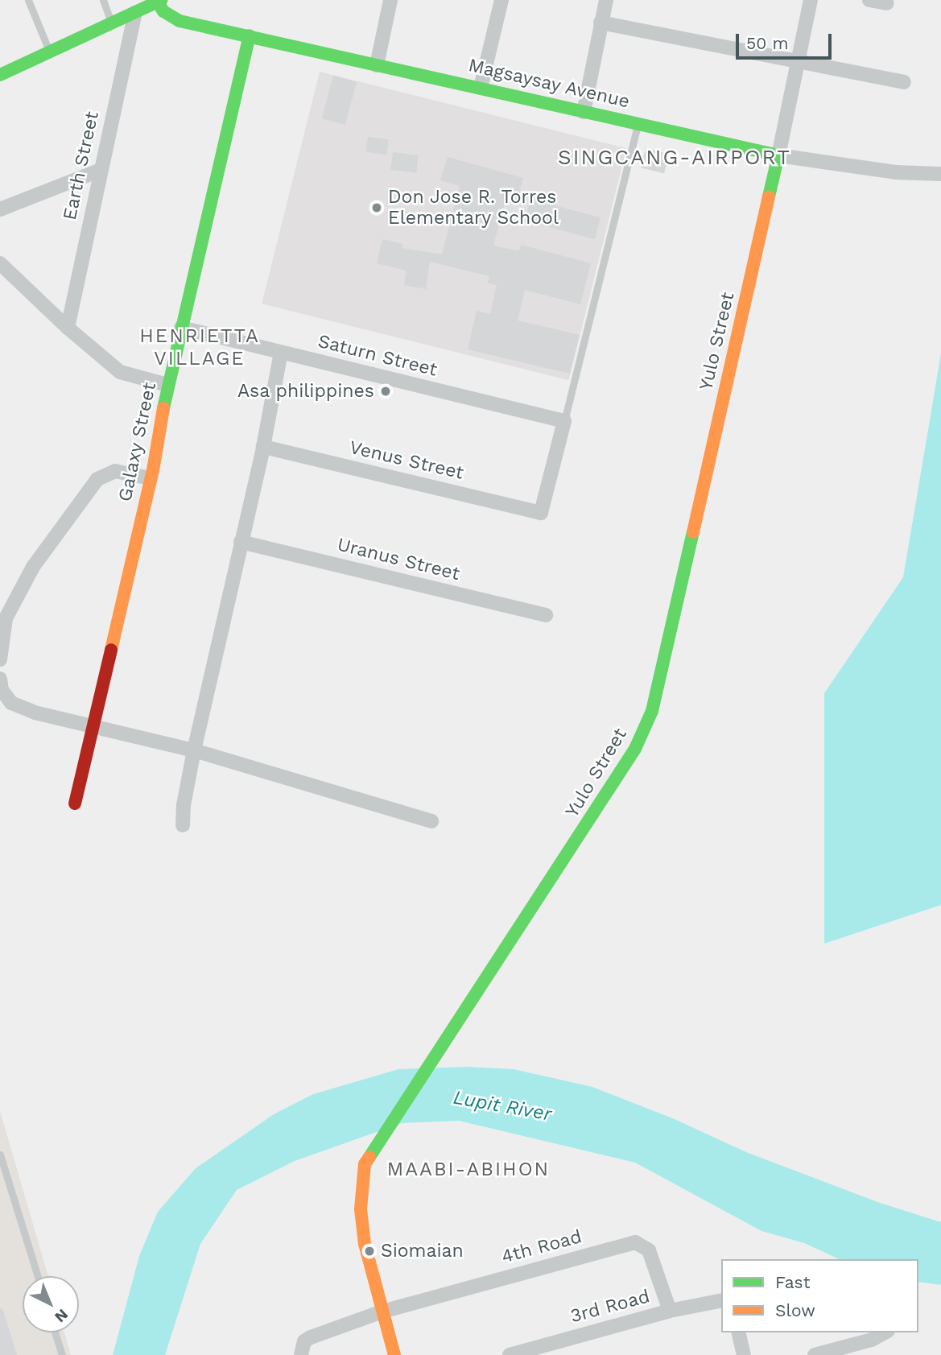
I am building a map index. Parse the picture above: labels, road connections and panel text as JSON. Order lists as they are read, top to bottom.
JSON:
{
  "streets": {
    "street": [
      "Magsaysay Avenue",
      "Earth Street",
      "Yulo Street",
      "Saturn Street",
      "Galaxy Street",
      "Venus Street",
      "Uranus Street",
      "4th Road",
      "3rd Road"
    ]
  },
  "crossings": [
    ["Magsaysay Avenue", "Yulo Street"],
    ["Magsaysay Avenue", "Galaxy Street"],
    ["Yulo Street", "4th Road"],
    ["Saturn Street", "Galaxy Street"],
    ["Saturn Street", "Venus Street"],
    ["4th Road", "3rd Road"]
  ],
  "districts": ["SINGCANG-AIRPORT", "HENRIETTA VILLAGE", "MAABI-ABIHON"],
  "water": ["Lupit River"],
  "places": ["Don Jose R. Torres Elementary School", "Asa philippines", "Siomaian"],
  "legend": ["Fast", "Slow"],
  "scale_bar": "50 m",
  "north": "bottom right"
}
